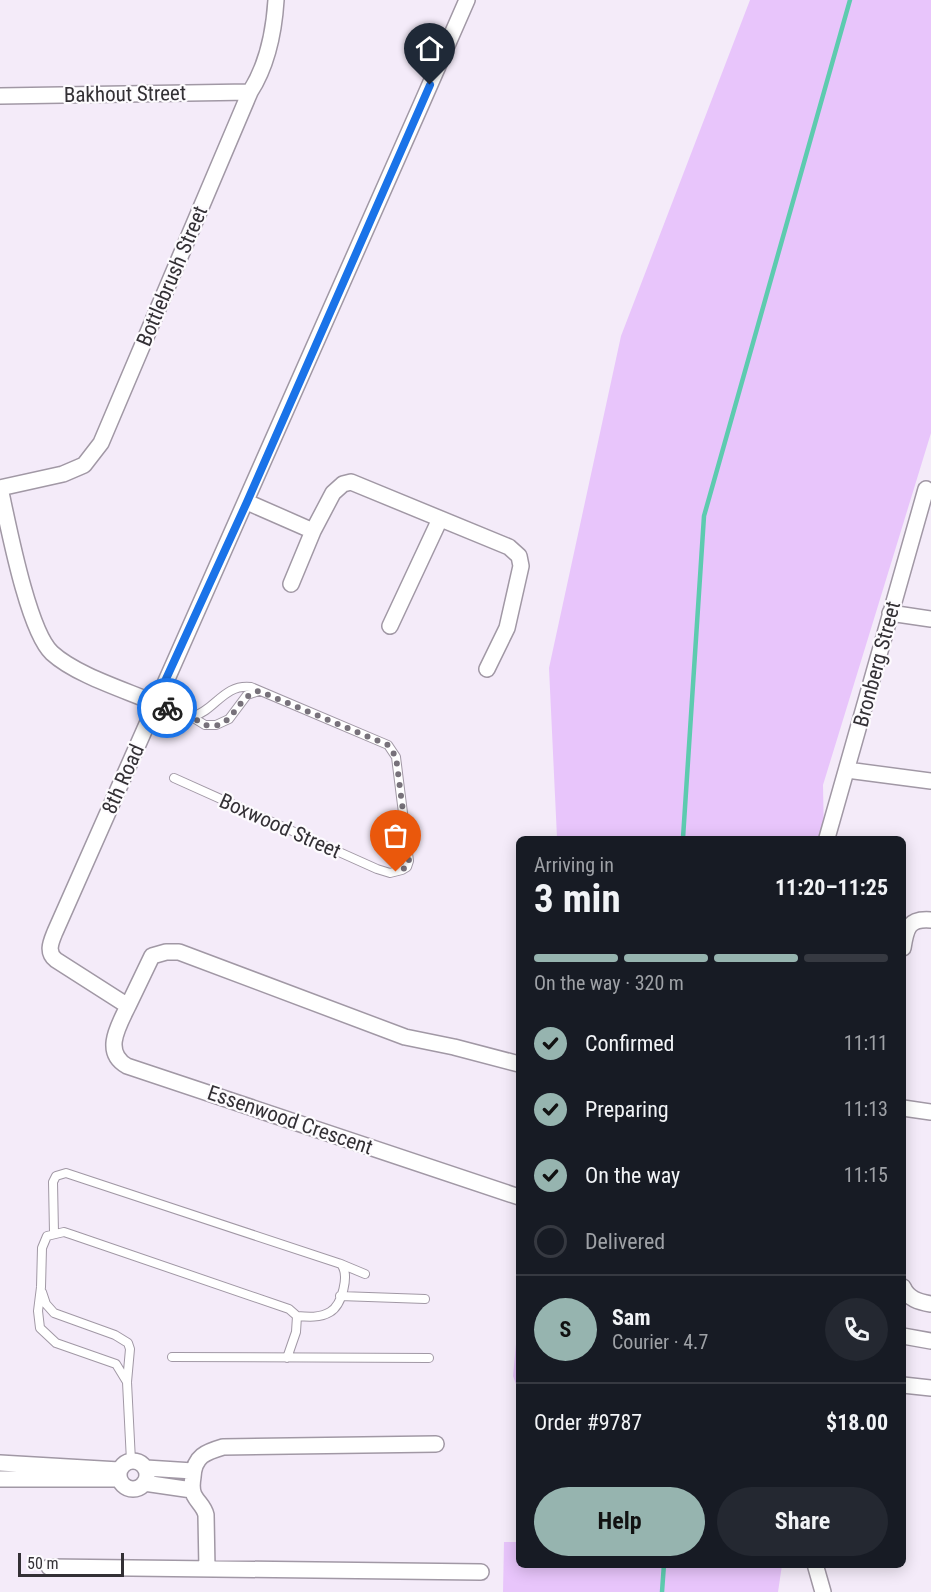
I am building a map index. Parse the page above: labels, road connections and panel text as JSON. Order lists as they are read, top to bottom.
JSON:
{
  "streets": {
    "street": [
      "Bakhout Street",
      "Bottlebrush Street",
      "Bronberg Street",
      "8th Road",
      "Essenwood Crescent"
    ],
    "lane": ["Boxwood Street"]
  },
  "crossings": [
    ["Bakhout Street", "Bottlebrush Street"],
    ["8th Road", "Essenwood Crescent"]
  ],
  "scale_bar": "50 m",
  "page": {
    "heading": ["3 min", "Arriving in", "11:20–11:25"],
    "panel": [
      "Sam",
      "Courier · 4.7",
      "Order #9787",
      "$18.00"
    ],
    "bar": "On the way · 320 m",
    "list": [
      ["Confirmed", "11:11"],
      ["Preparing", "11:13"],
      ["On the way", "11:15"],
      "Delivered"
    ],
    "round": "S",
    "buttons": ["Help", "Share"],
    "scale": "50 m"
  }
}
